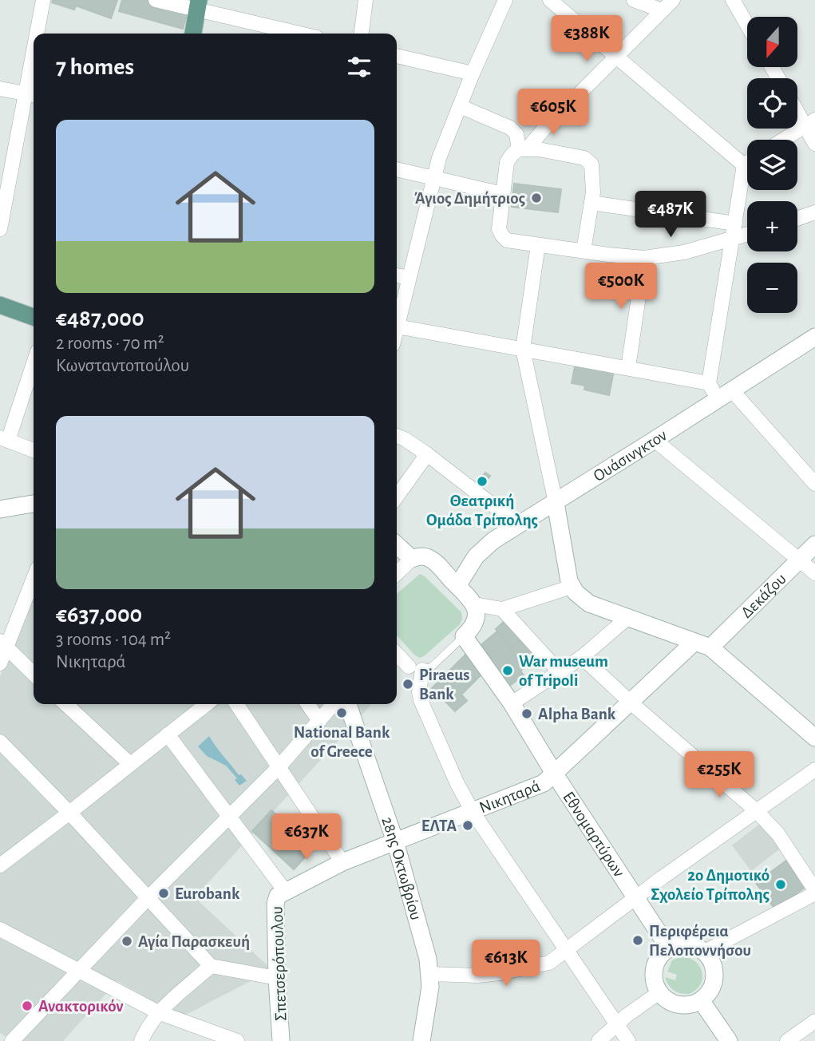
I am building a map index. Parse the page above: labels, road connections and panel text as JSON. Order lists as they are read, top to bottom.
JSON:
{
  "streets": {
    "main road": [
      "Ουάσινγκτον",
      "Δεκάζου",
      "Νικηταρά",
      "Εθνομαρτύρων",
      "28ης Οκτωβρίου",
      "Σπετσερόπουλου"
    ]
  },
  "crossings": [
    ["Δεκάζου", "Νικηταρά"],
    ["Νικηταρά", "Εθνομαρτύρων"],
    ["Νικηταρά", "28ης Οκτωβρίου"],
    ["Νικηταρά", "Σπετσερόπουλου"]
  ],
  "places": [
    "Άγιος Δημήτριος",
    "Θεατρική Ομάδα Τρίπολης",
    "War museum of Tripoli",
    "Piraeus Bank",
    "National Bank of Greece",
    "Alpha Bank",
    "ΕΛΤΑ",
    "2ο Δημοτικό Σχολείο Τρίπολης",
    "Eurobank",
    "Περιφέρεια Πελοποννήσου",
    "Αγία Παρασκευή",
    "Ανακτορικόν"
  ],
  "north": "bottom",
  "page": {
    "price": [
      "€388K",
      "€605K",
      "€487K",
      "€500K",
      "€255K",
      "€637K",
      "€613K"
    ],
    "map_buttons": ["+", "−"],
    "heading": "7 homes",
    "list": [
      {
        "name": "€487,000",
        "note": "2 rooms · 70 m² · Κωνσταντοπούλου"
      },
      {
        "name": "€637,000",
        "note": "3 rooms · 104 m² · Νικηταρά"
      }
    ]
  }
}
